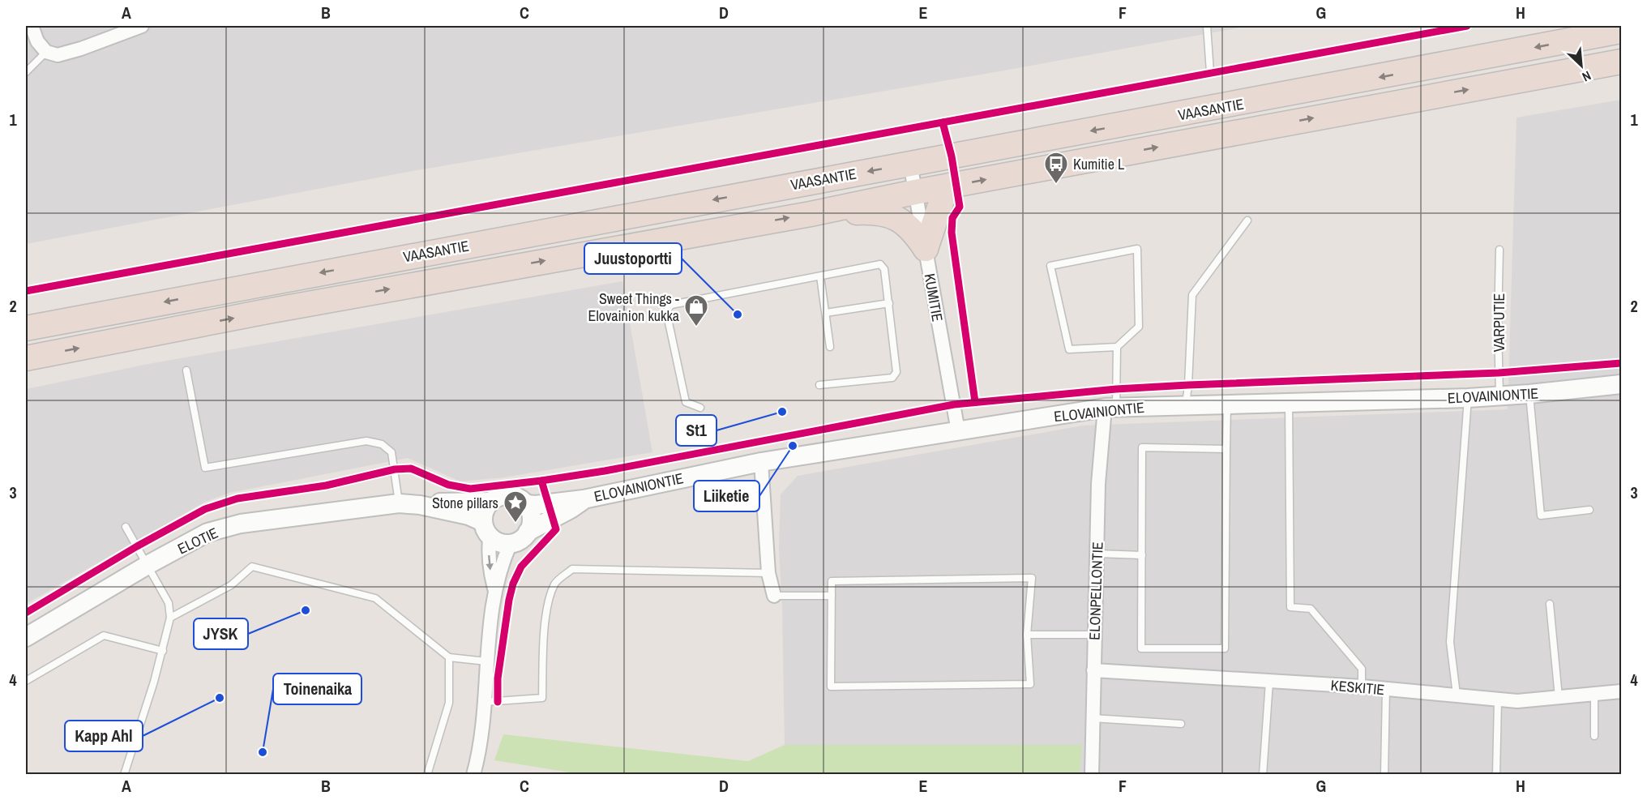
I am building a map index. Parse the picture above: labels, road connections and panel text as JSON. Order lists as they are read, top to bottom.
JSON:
{
  "streets": {
    "highway": ["VAASANTIE"],
    "main road": ["ELOVAINIONTIE", "ELOTIE"],
    "street": ["KUMITIE", "ELONPELLONTIE", "KESKITIE"],
    "lane": ["VARPUTIE"]
  },
  "crossings": [
    ["VAASANTIE", "KUMITIE"],
    ["KUMITIE", "ELOVAINIONTIE"],
    ["VARPUTIE", "ELOVAINIONTIE"],
    ["ELOVAINIONTIE", "ELOTIE"],
    ["ELOVAINIONTIE", "ELONPELLONTIE"],
    ["ELONPELLONTIE", "KESKITIE"]
  ],
  "places": {
    "bus stop": ["Kumitie L"],
    "other": [
      "Juustoportti",
      "St1",
      "Liiketie",
      "JYSK",
      "Kapp Ahl",
      "Toinenaika"
    ],
    "shop": ["Sweet Things - Elovainion kukka"],
    "place": ["Stone pillars"]
  },
  "north": "bottom right",
  "grid": {
    "columns": [
      "A",
      "B",
      "C",
      "D",
      "E",
      "F",
      "G",
      "H"
    ],
    "rows": [
      "1",
      "2",
      "3",
      "4"
    ]
  }
}
